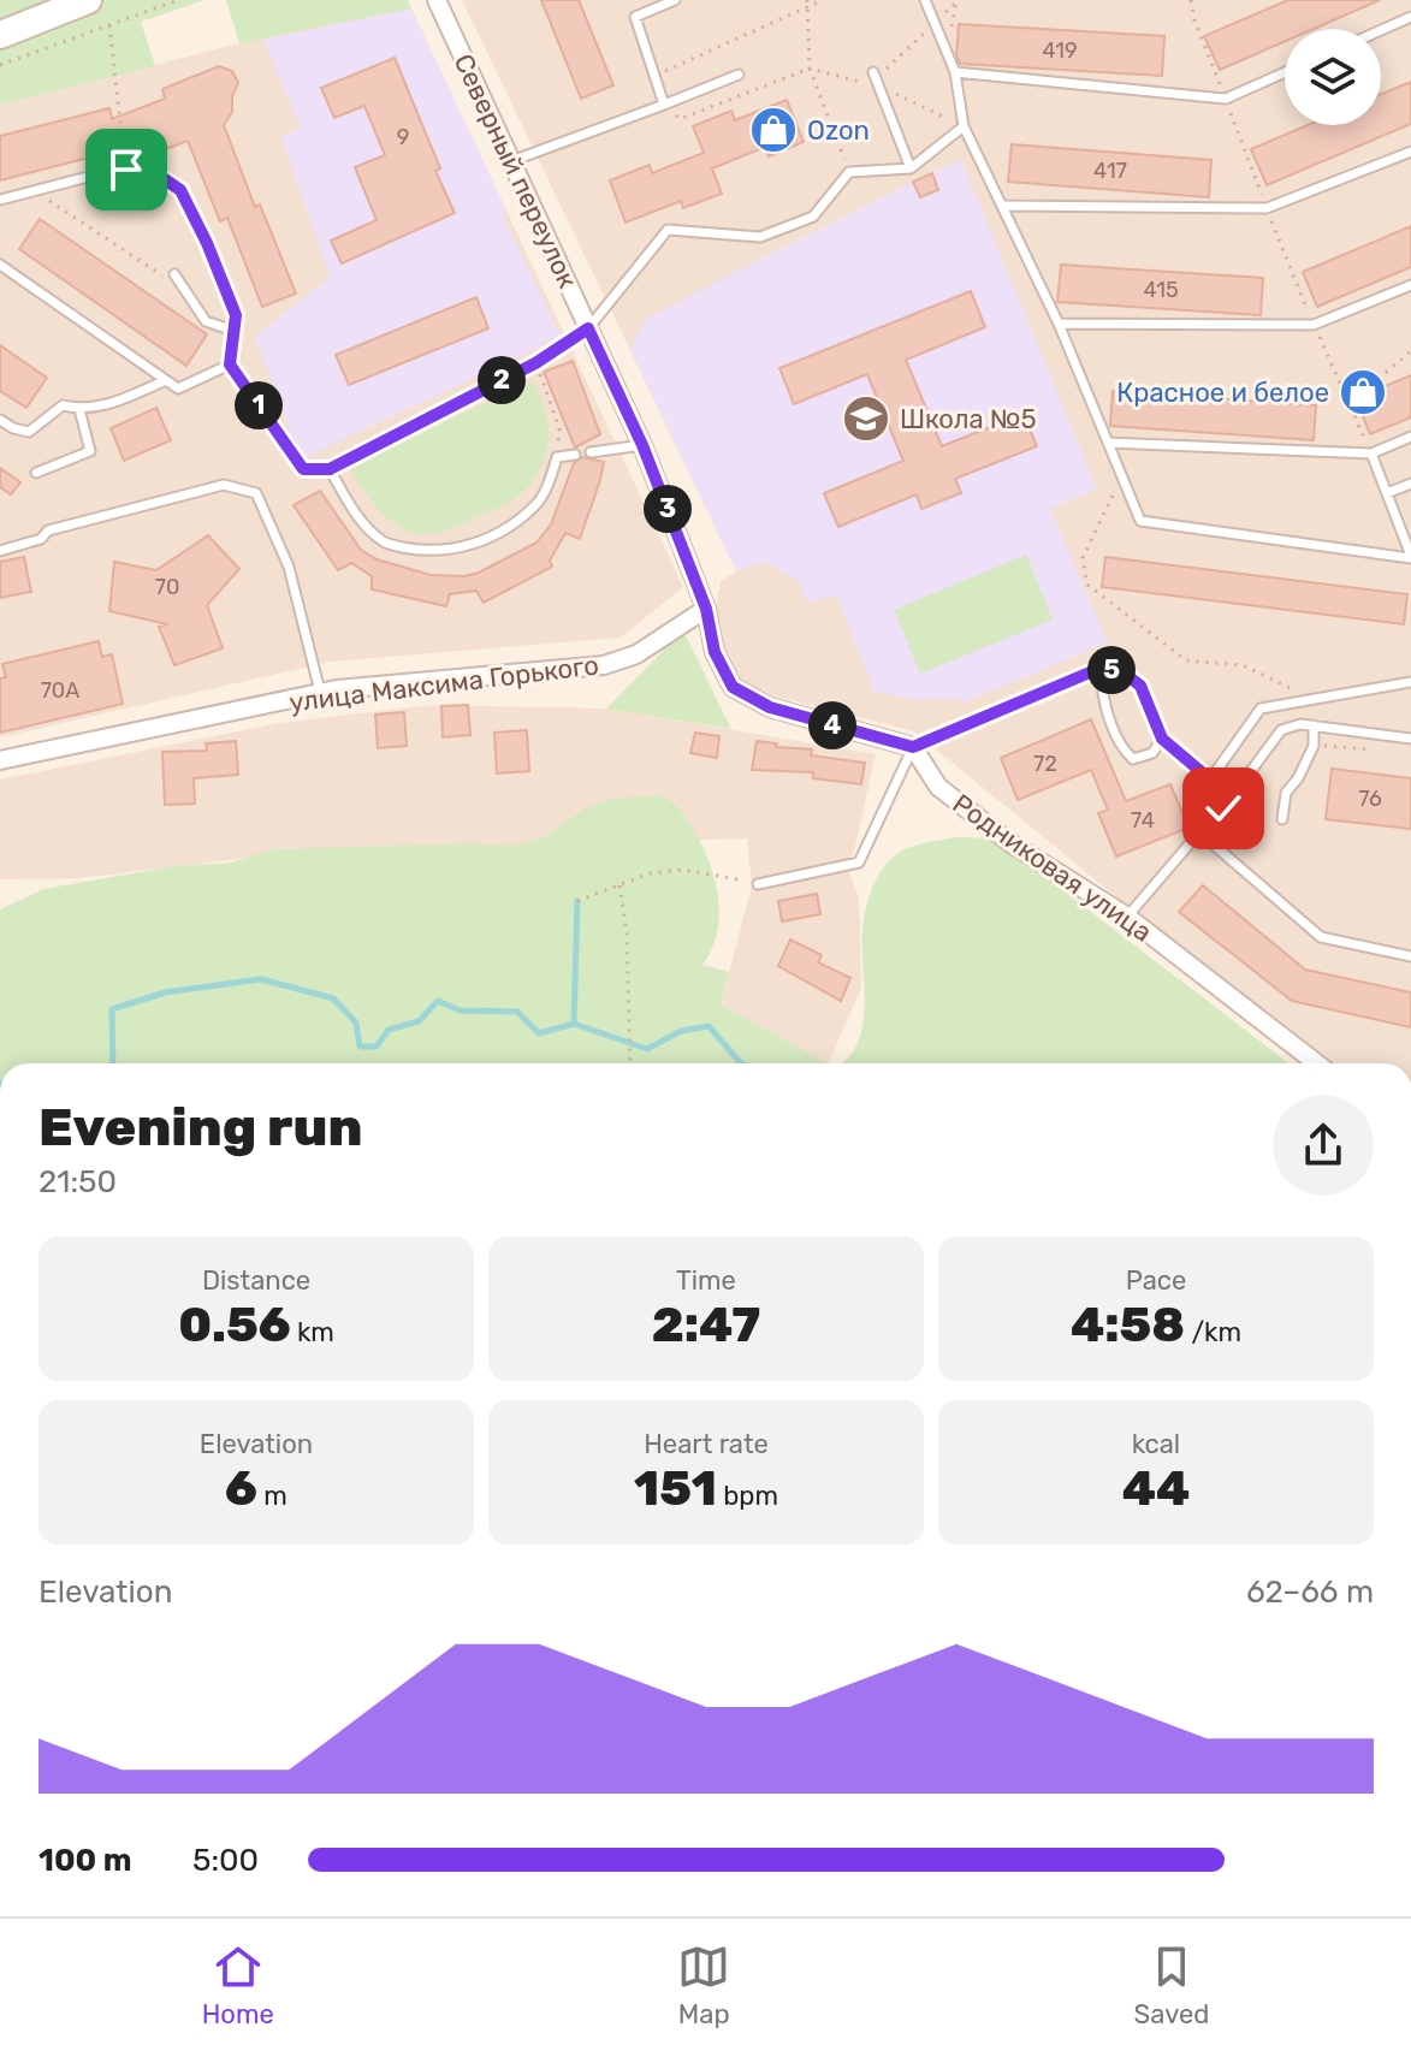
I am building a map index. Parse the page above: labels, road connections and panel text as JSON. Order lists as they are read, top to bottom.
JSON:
{
  "streets": {
    "street": ["Северный переулок", "улица Максима Горького", "Родниковая улица"]
  },
  "crossings": [
    ["Северный переулок", "улица Максима Горького"]
  ],
  "places": {
    "shop": ["Ozon", "Красное и белое"],
    "school or university": ["Школа №5"]
  },
  "house_numbers": [
    "419",
    "9",
    "417",
    "415",
    "70",
    "70А",
    "72",
    "76",
    "74"
  ],
  "page": {
    "pins": [
      "2",
      "1",
      "3",
      "5",
      "4"
    ],
    "heading": ["Evening run", "21:50"],
    "stats": [
      ["Distance", "0.56 km"],
      ["Time", "2:47"],
      ["Pace", "4:58 /km"],
      ["Elevation", "6 m"],
      ["Heart rate", "151 bpm"],
      ["kcal", "44"]
    ],
    "chart": ["Elevation", "62–66 m"],
    "list": [
      {
        "name": "100 m",
        "note": "5:00"
      }
    ],
    "tabs": ["Home", "Map", "Saved"]
  }
}
